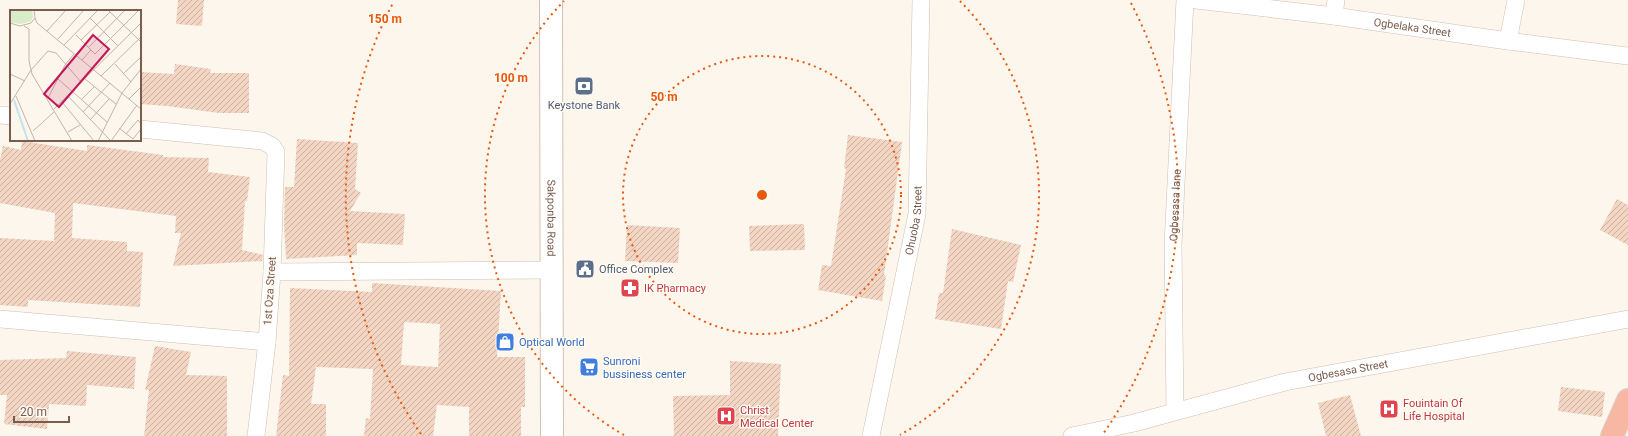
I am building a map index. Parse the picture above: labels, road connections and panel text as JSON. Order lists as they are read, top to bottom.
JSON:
{
  "streets": {
    "main road": ["Sakponba Road"],
    "street": [
      "Ogbelaka Street",
      "Ogbesasa lane",
      "Ohuoba Street",
      "1st Oza Street",
      "Ogbesasa Street"
    ]
  },
  "crossings": [
    ["Ogbesasa lane", "Ogbesasa Street"]
  ],
  "places": {
    "bank": ["Keystone Bank"],
    "public building": ["Office Complex"],
    "pharmacy": ["IK Pharmacy"],
    "shop": ["Optical World"],
    "supermarket": ["Sunroni bussiness center"],
    "hospital": ["Fouintain Of Life Hospital", "Christ Medical Center"]
  },
  "scale_bar": "20 m",
  "rings": ["150 m", "100 m", "50 m"]
}
